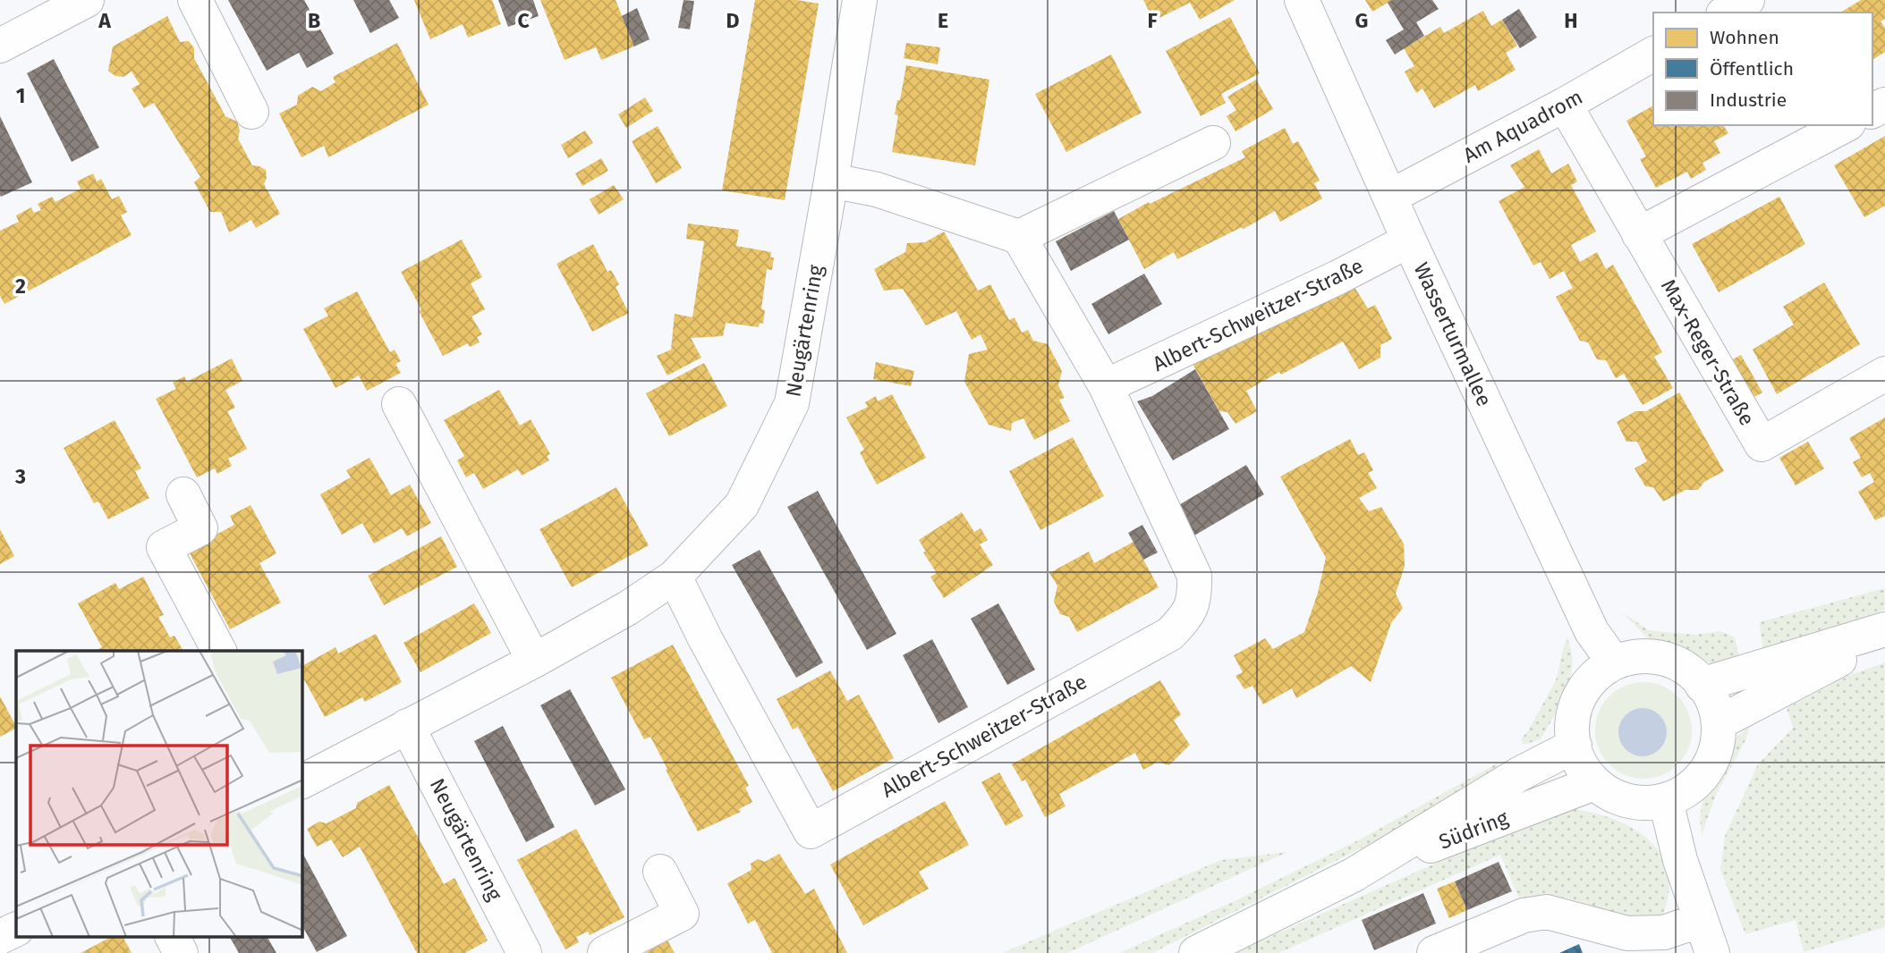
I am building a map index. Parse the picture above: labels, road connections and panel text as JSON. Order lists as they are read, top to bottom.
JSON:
{
  "streets": {
    "street": [
      "Am Aquadrom",
      "Albert-Schweitzer-Straße",
      "Neugärtenring",
      "Wasserturmallee",
      "Max-Reger-Straße",
      "Südring"
    ]
  },
  "crossings": [
    ["Am Aquadrom", "Wasserturmallee"],
    ["Am Aquadrom", "Max-Reger-Straße"],
    ["Albert-Schweitzer-Straße", "Neugärtenring"],
    ["Albert-Schweitzer-Straße", "Wasserturmallee"],
    ["Wasserturmallee", "Südring"]
  ],
  "legend": ["Wohnen", "Öffentlich", "Industrie"],
  "grid": {
    "columns": [
      "A",
      "B",
      "C",
      "D",
      "E",
      "F",
      "G",
      "H"
    ],
    "rows": ["1", "2", "3"]
  }
}
